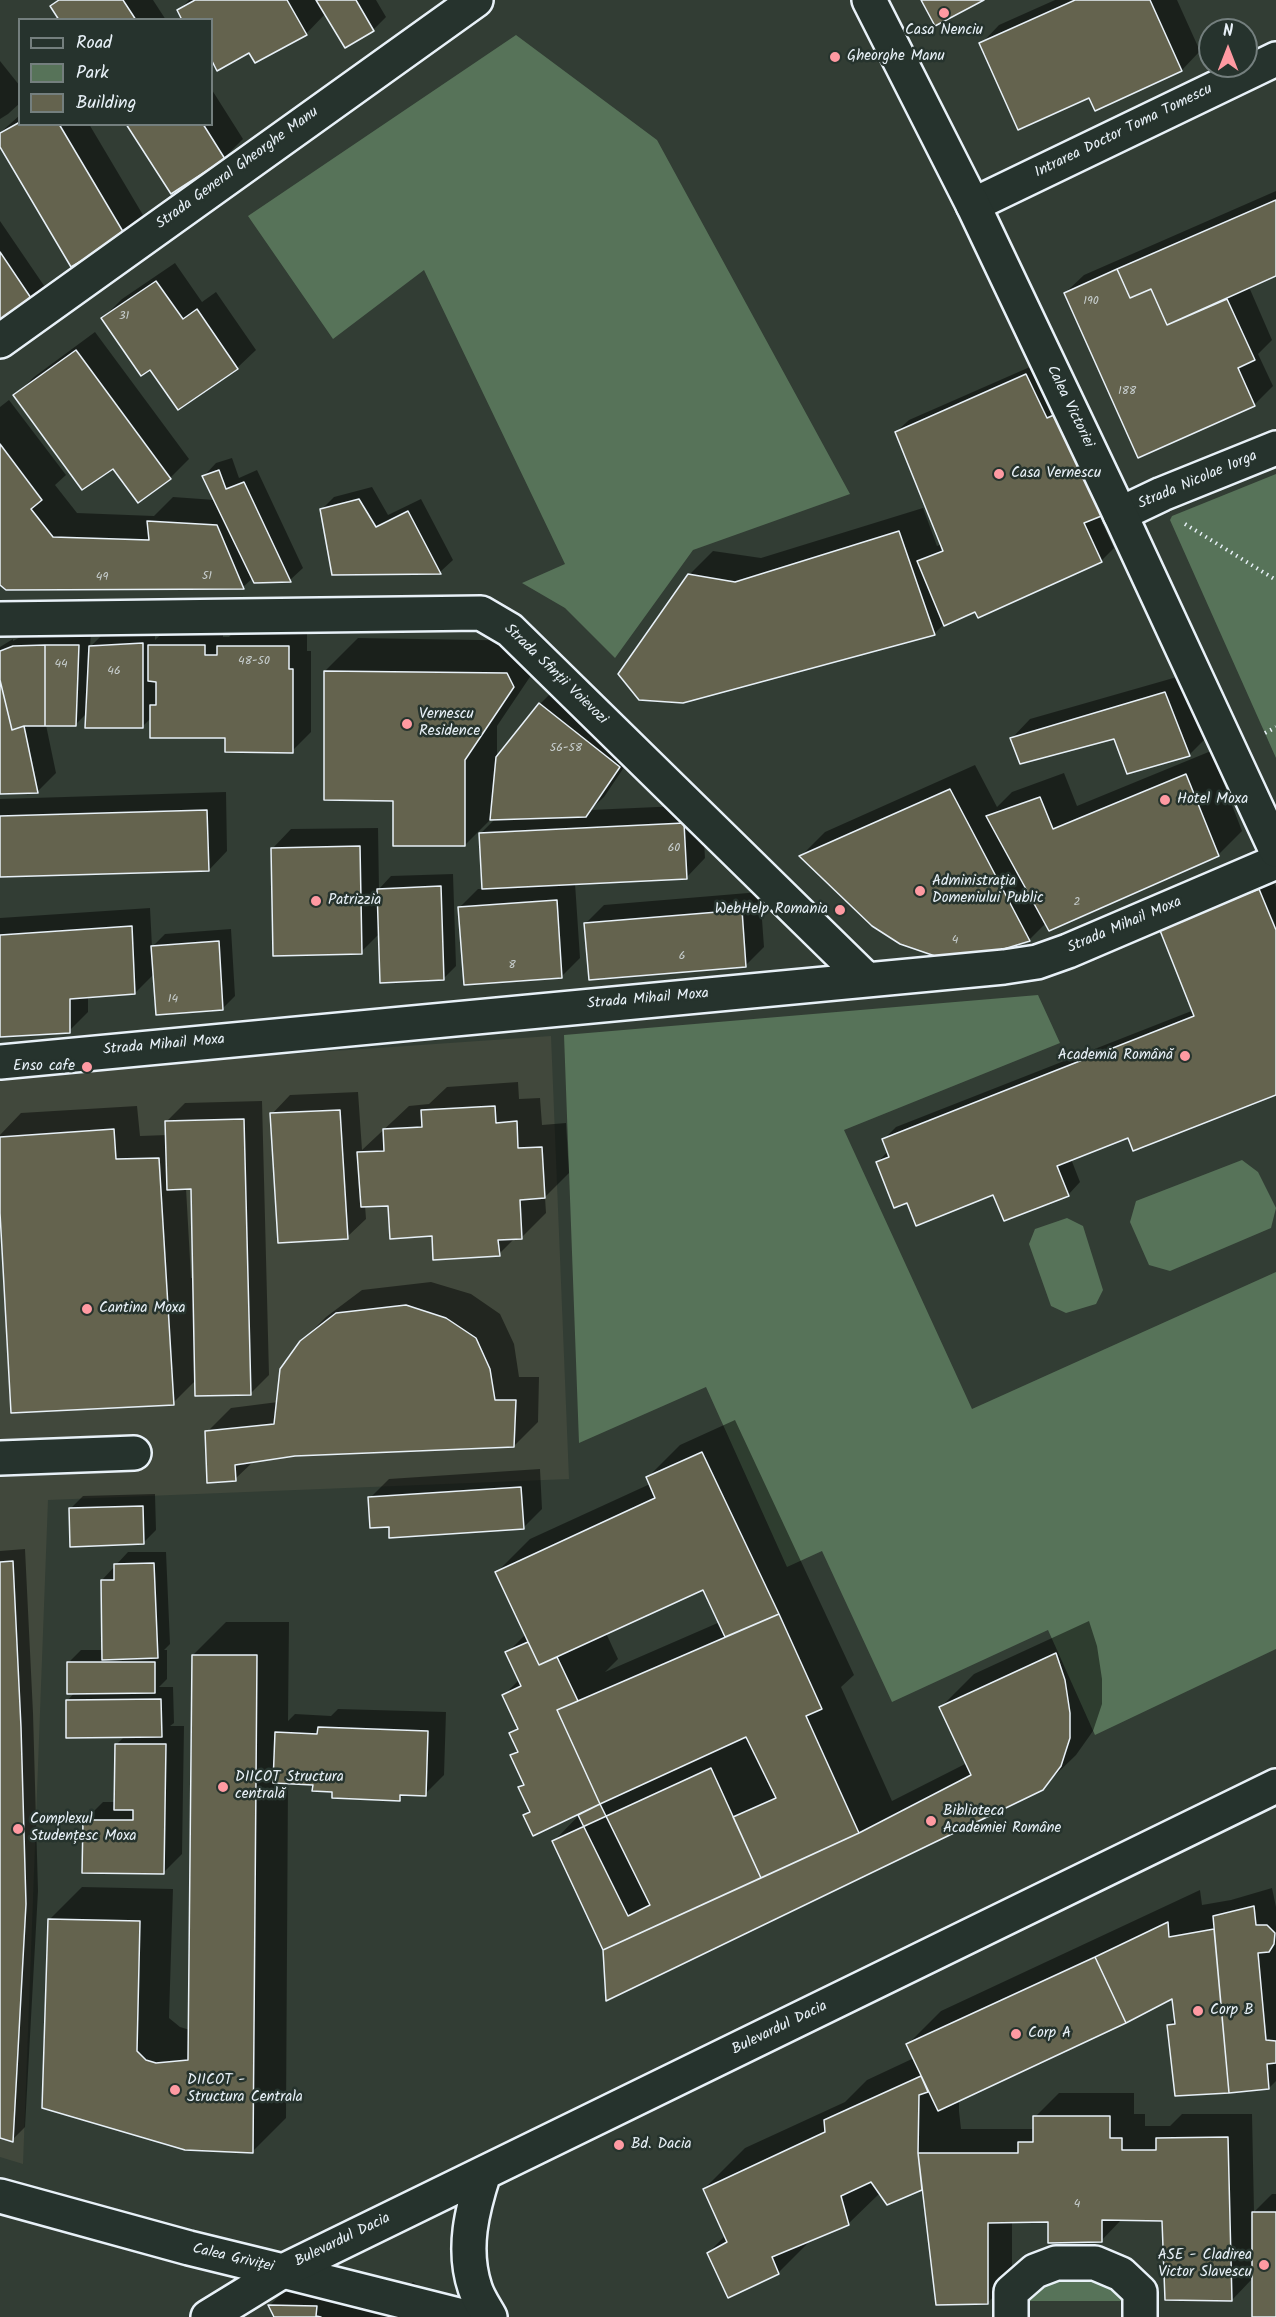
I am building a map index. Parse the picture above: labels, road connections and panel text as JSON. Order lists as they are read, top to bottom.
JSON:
{
  "streets": {
    "street": [
      "Intrarea Doctor Toma Tomescu",
      "Strada General Gheorghe Manu",
      "Calea Victoriei",
      "Strada Nicolae Iorga",
      "Strada Sfinții Voievozi",
      "Strada Mihail Moxa",
      "Bulevardul Dacia",
      "Calea Griviței"
    ]
  },
  "crossings": [
    ["Intrarea Doctor Toma Tomescu", "Calea Victoriei"],
    ["Calea Victoriei", "Strada Nicolae Iorga"],
    ["Strada Sfinții Voievozi", "Strada Mihail Moxa"],
    ["Bulevardul Dacia", "Calea Griviței"]
  ],
  "places": [
    "Casa Nenciu",
    "Gheorghe Manu",
    "Casa Vernescu",
    "Vernescu Residence",
    "Hotel Moxa",
    "Administrația Domeniului Public",
    "Patrizzia",
    "WebHelp Romania",
    "Academia Română",
    "Enso cafe",
    "Cantina Moxa",
    "DIICOT Structura centrală",
    "Biblioteca Academiei Române",
    "Complexul Studențesc Moxa",
    "Corp B",
    "Corp A",
    "DIICOT - Structura Centrala",
    "Bd. Dacia",
    "ASE - Cladirea Victor Slavescu"
  ],
  "house_numbers": [
    "190",
    "31",
    "188",
    "51",
    "49",
    "48-50",
    "44",
    "46",
    "56-58",
    "60",
    "2",
    "4",
    "6",
    "8",
    "14",
    "4"
  ],
  "legend": ["Road", "Park", "Building"],
  "north": "top"
}
